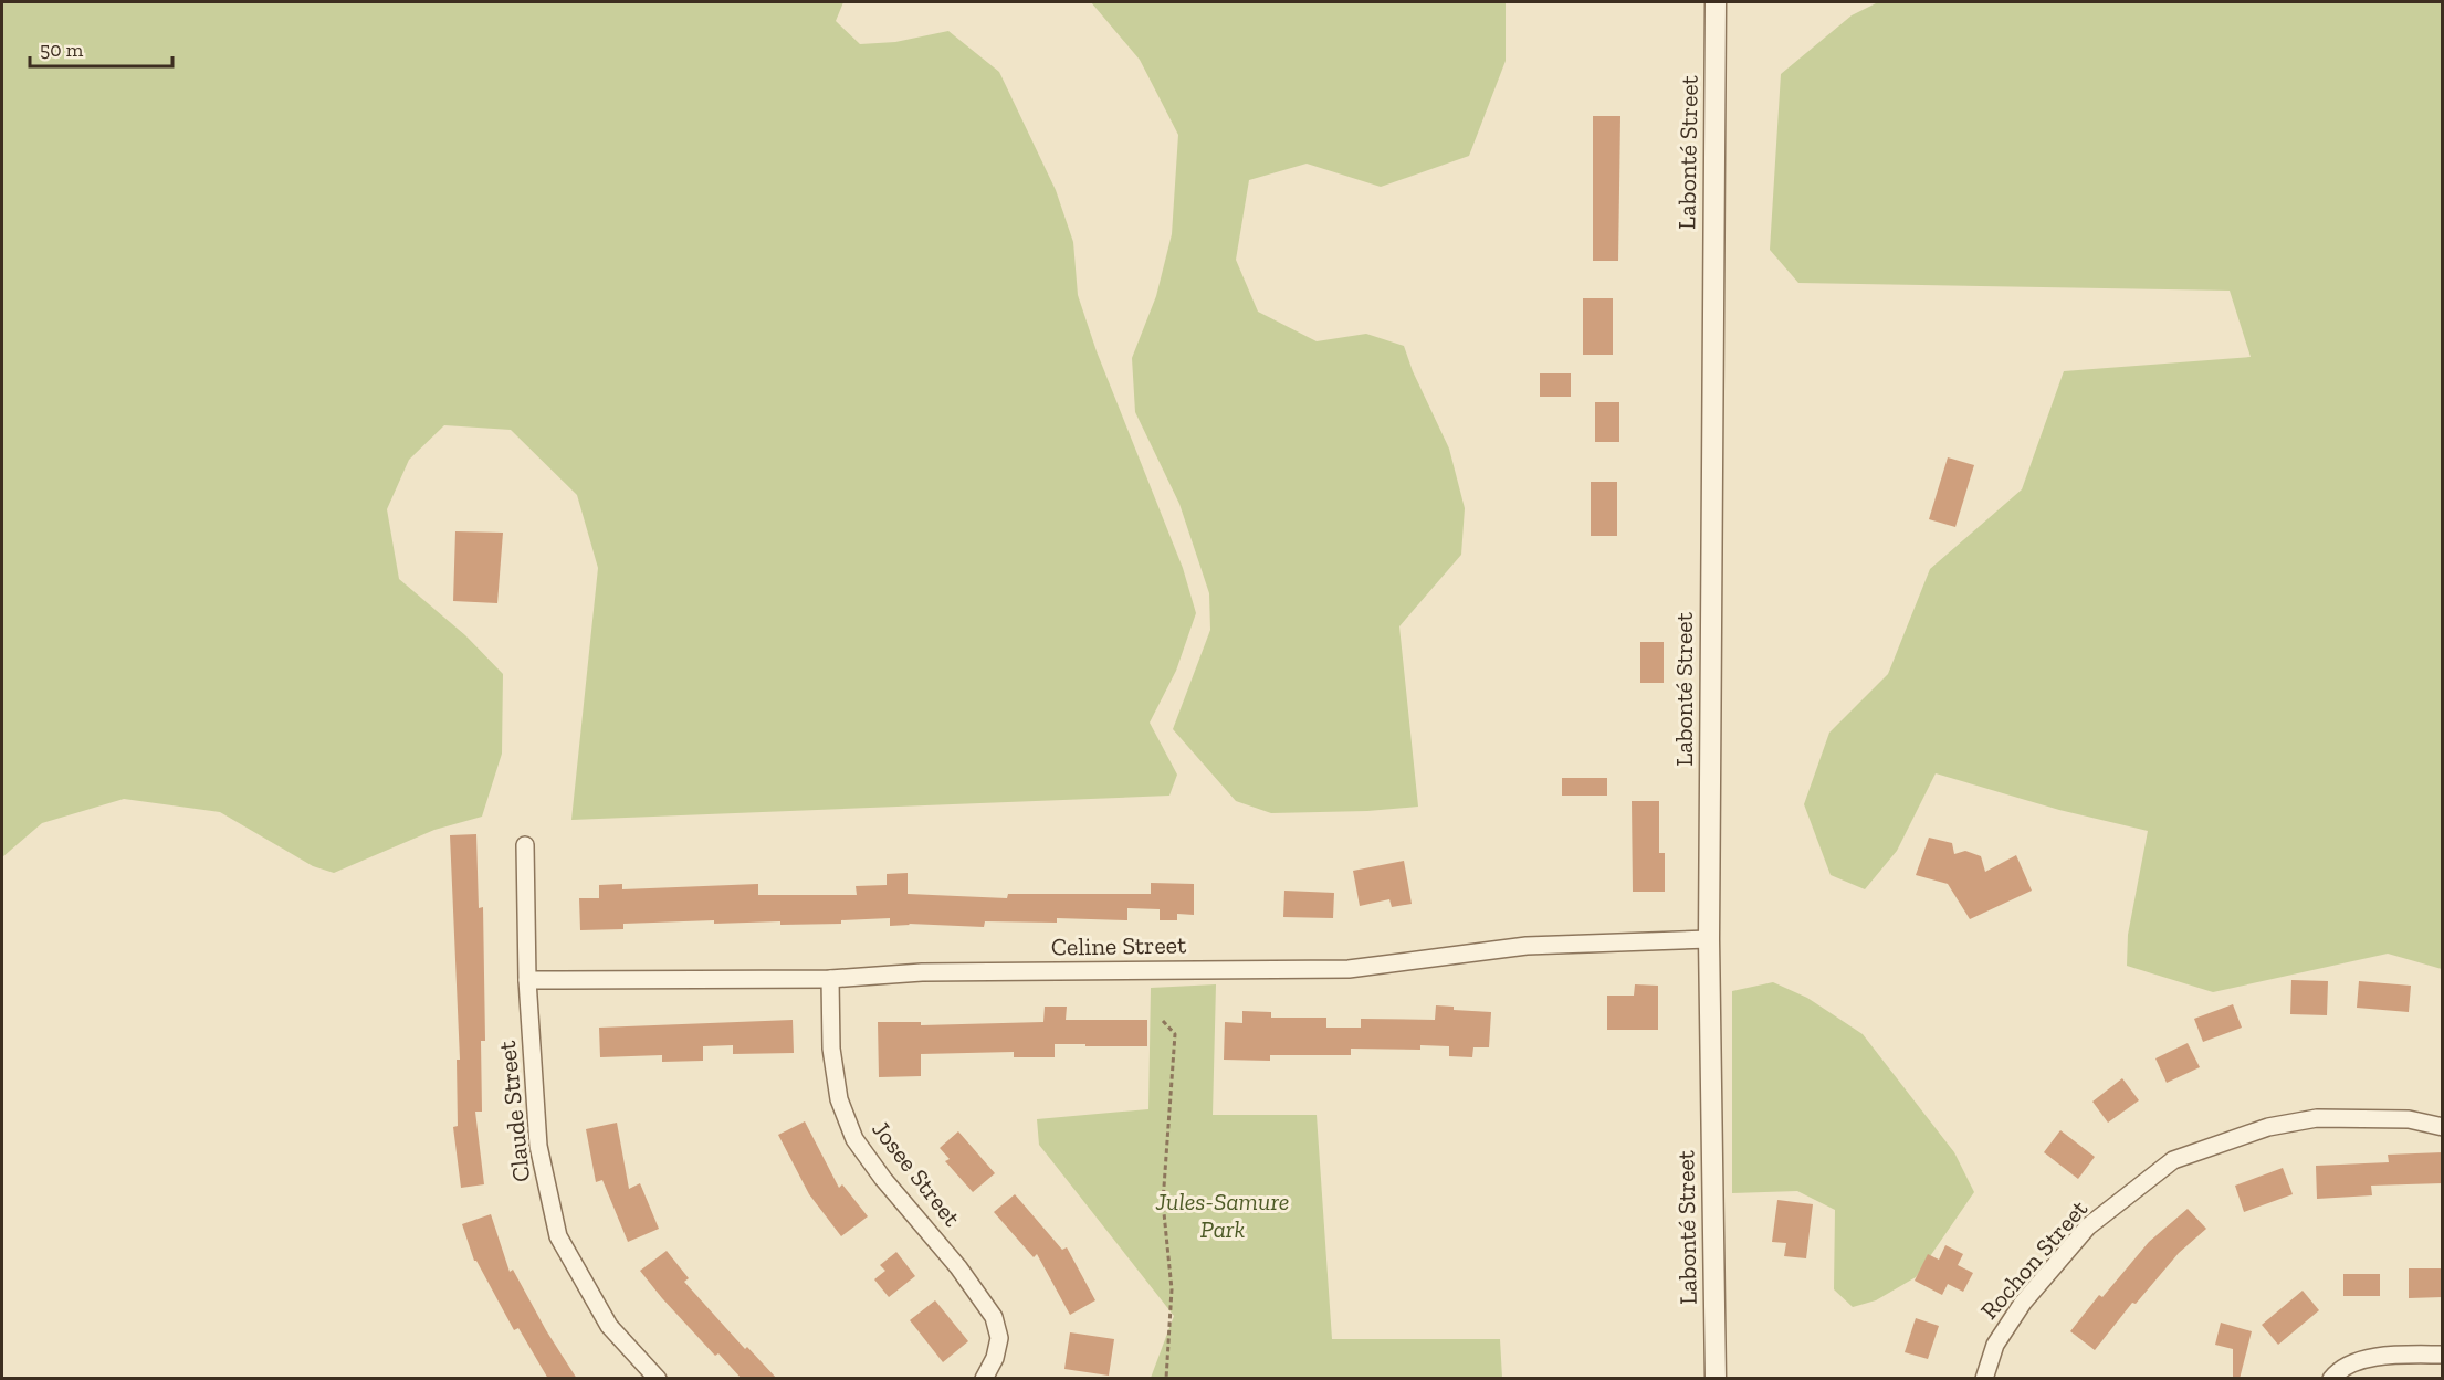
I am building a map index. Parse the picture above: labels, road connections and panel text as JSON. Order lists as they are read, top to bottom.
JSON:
{
  "streets": {
    "street": [
      "Labonté Street",
      "Celine Street",
      "Claude Street",
      "Josee Street",
      "Rochon Street"
    ]
  },
  "crossings": [
    ["Labonté Street", "Celine Street"],
    ["Celine Street", "Claude Street"],
    ["Celine Street", "Josee Street"]
  ],
  "parks": ["Jules-Samure Park"],
  "scale_bar": "50 m"
}
